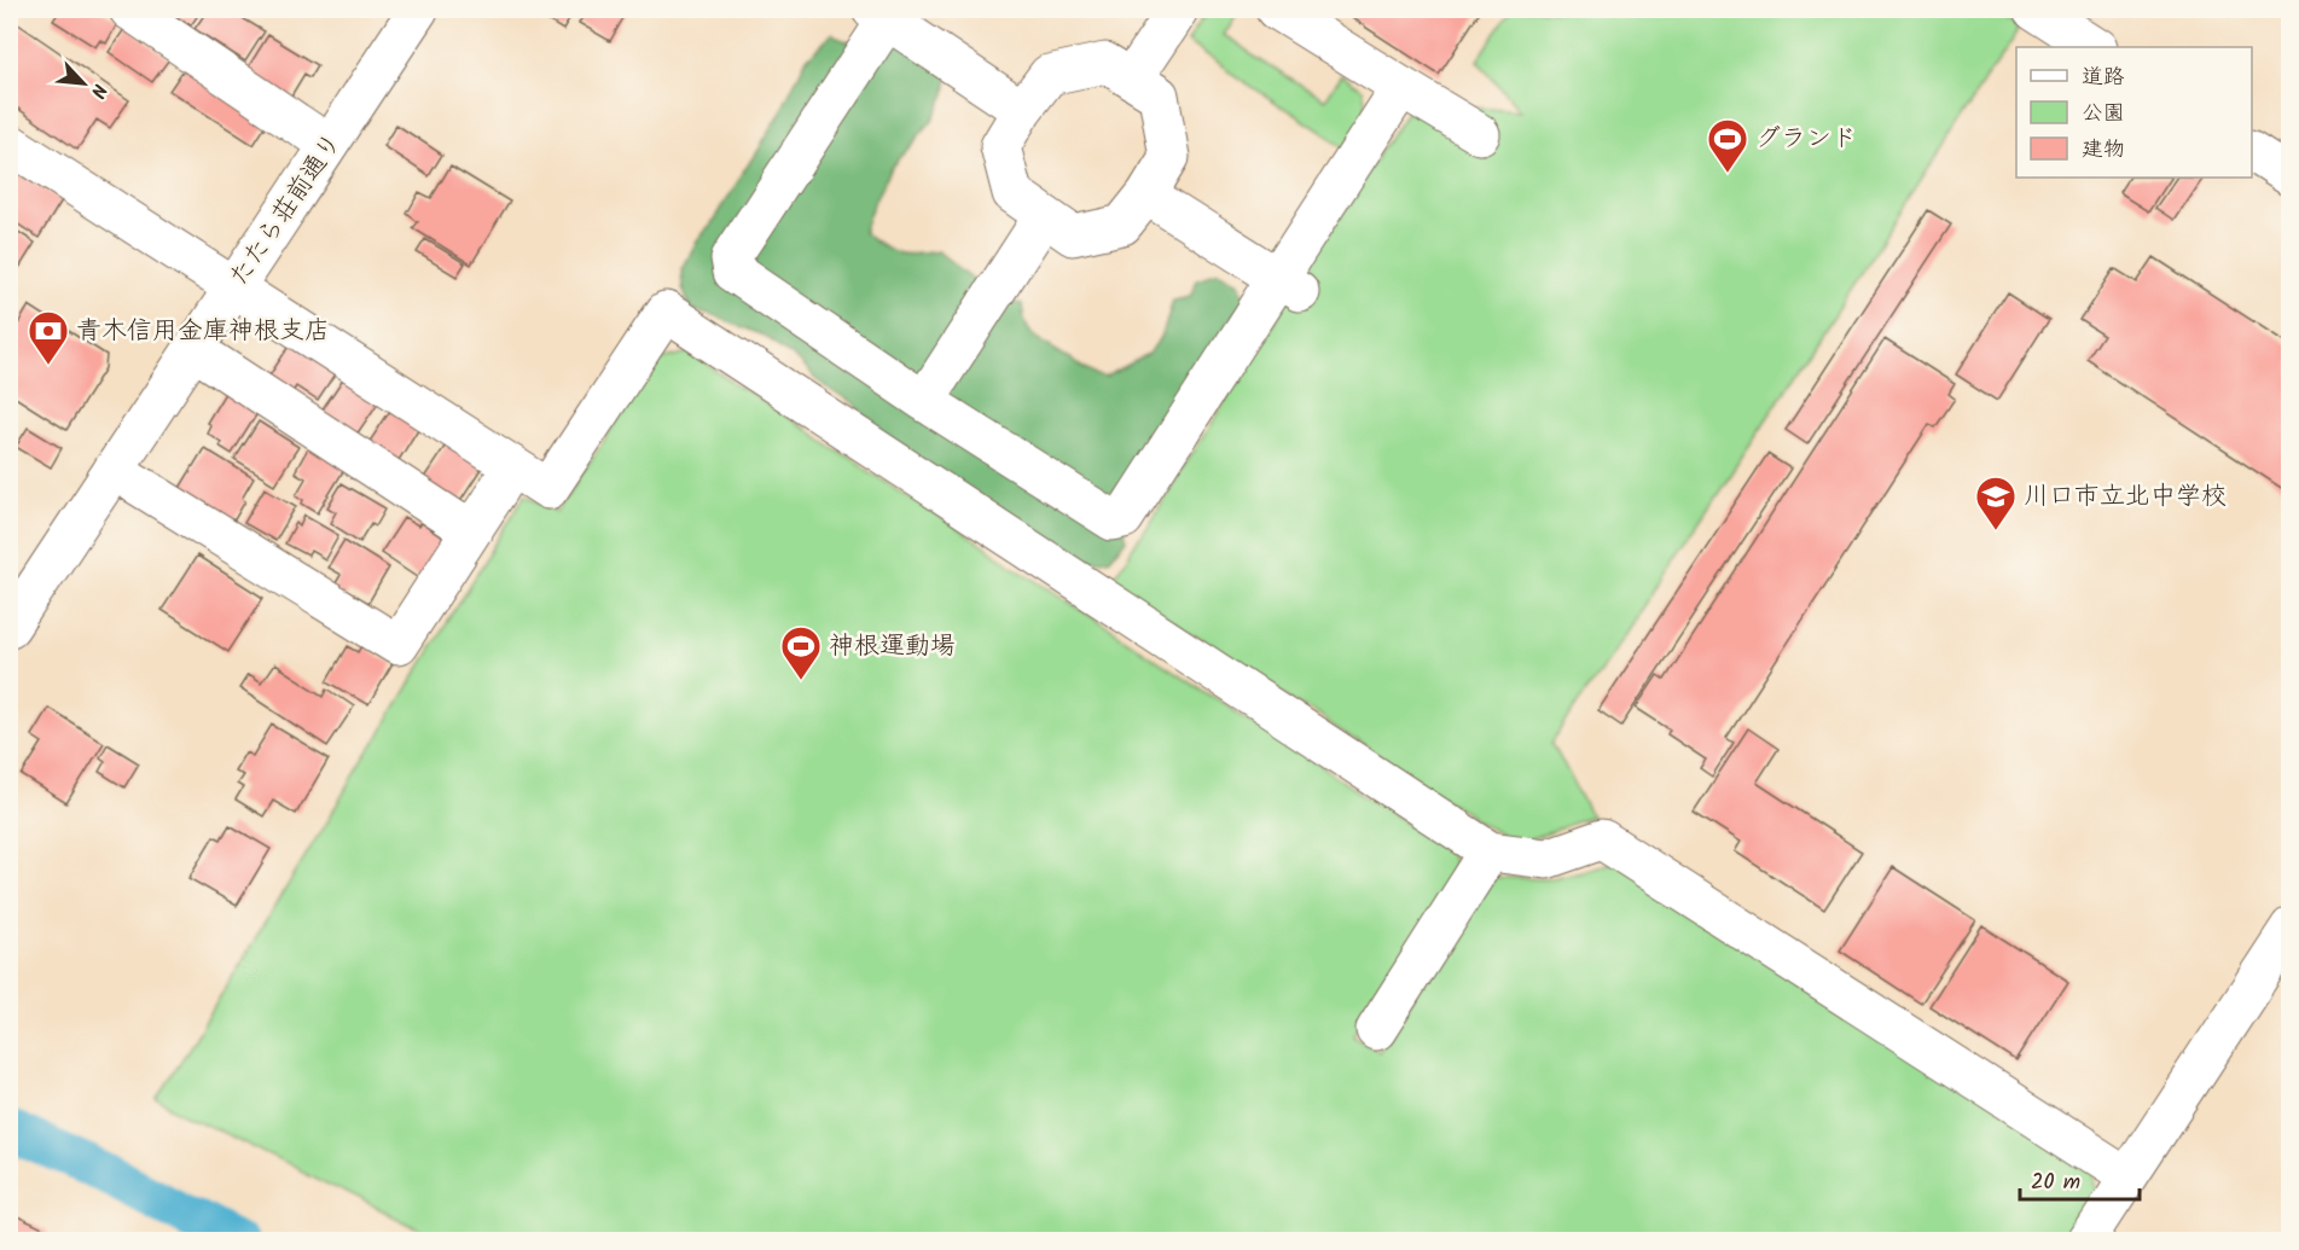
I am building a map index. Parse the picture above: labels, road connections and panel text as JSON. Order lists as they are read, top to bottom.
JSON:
{
  "streets": {
    "street": ["たたら荘前通り"]
  },
  "places": {
    "sports": ["グランド", "神根運動場"],
    "bank": ["青木信用金庫神根支店"],
    "school or university": ["川口市立北中学校"]
  },
  "legend": ["道路", "公園", "建物"],
  "scale_bar": "20 m",
  "north": "bottom right"
}
